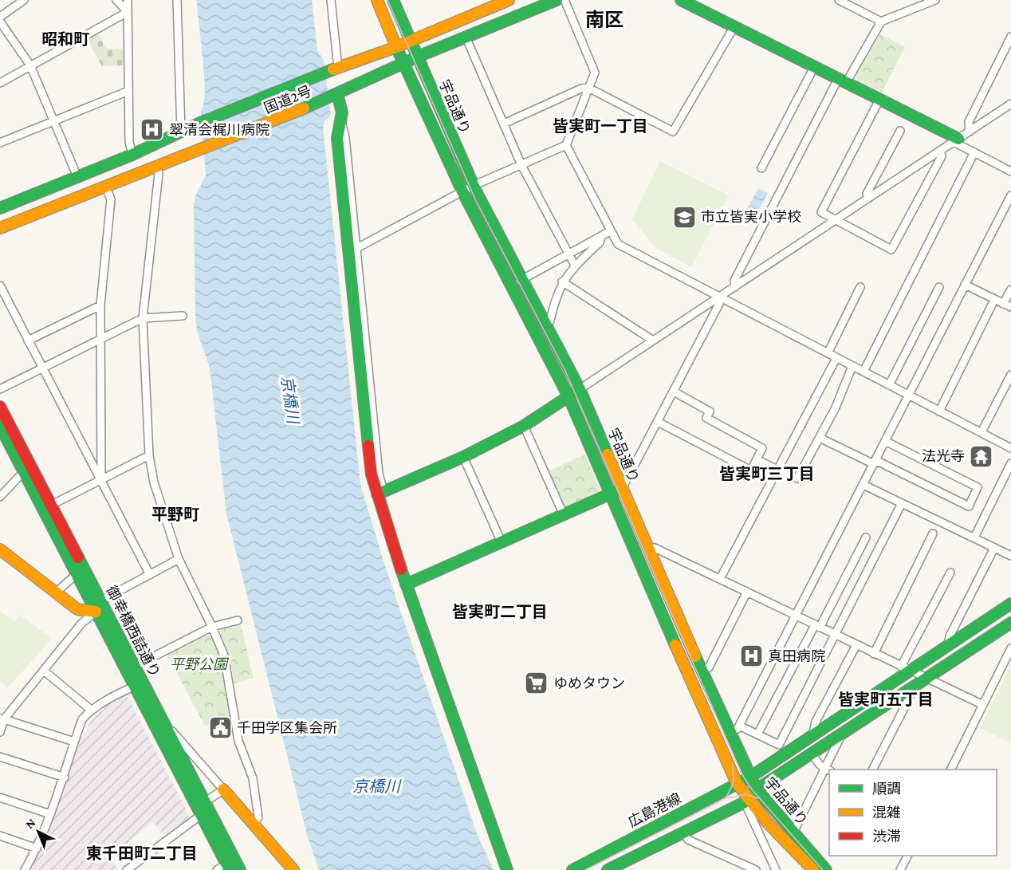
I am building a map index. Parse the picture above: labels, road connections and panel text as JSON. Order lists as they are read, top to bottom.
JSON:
{
  "streets": {
    "main road": [
      "国道2号",
      "宇品通り",
      "御幸橋西詰通り",
      "広島港線"
    ]
  },
  "crossings": [
    ["国道2号", "宇品通り"],
    ["宇品通り", "広島港線"]
  ],
  "districts": [
    "南区",
    "昭和町",
    "皆実町一丁目",
    "皆実町三丁目",
    "平野町",
    "皆実町二丁目",
    "皆実町五丁目",
    "東千田町二丁目"
  ],
  "water": ["京橋川"],
  "parks": ["平野公園"],
  "places": {
    "hospital": ["翠清会梶川病院", "真田病院"],
    "school or university": ["市立皆実小学校"],
    "temple": ["法光寺"],
    "supermarket": ["ゆめタウン"],
    "public building": ["千田学区集会所"]
  },
  "legend": ["順調", "混雑", "渋滞"],
  "north": "top left"
}
